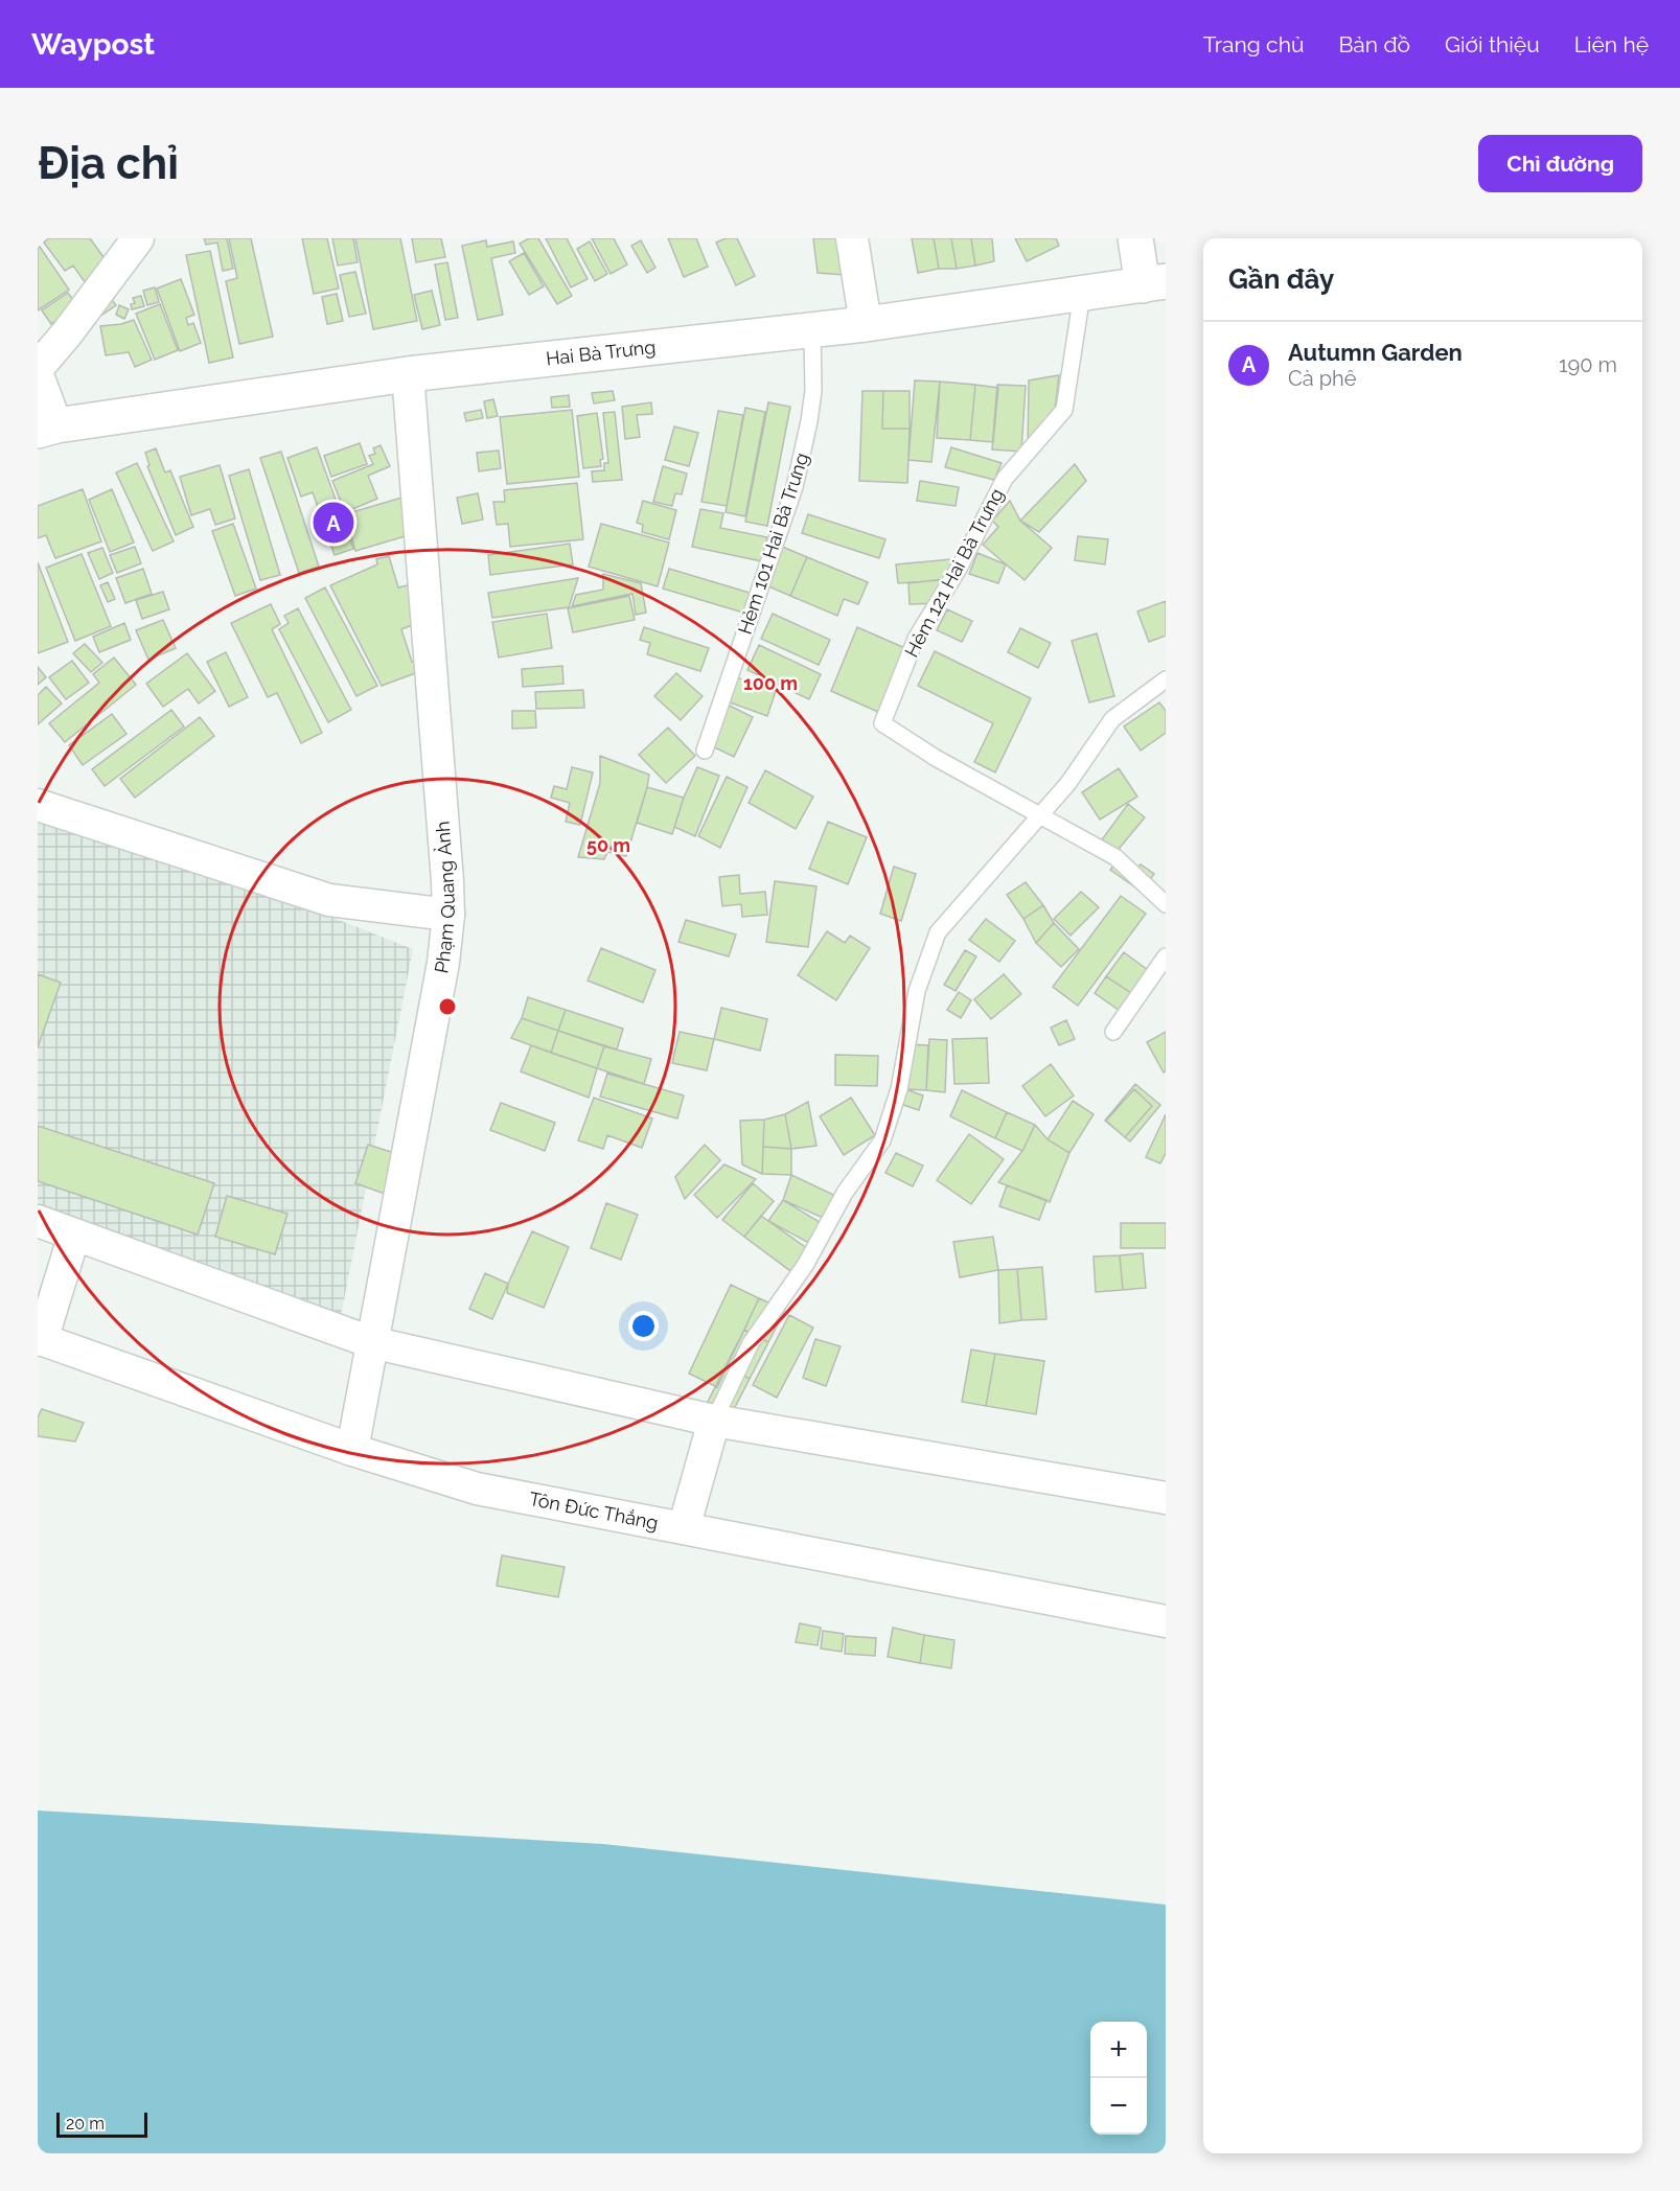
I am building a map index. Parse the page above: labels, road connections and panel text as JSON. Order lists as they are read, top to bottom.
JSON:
{
  "streets": {
    "main road": ["Hai Bà Trưng"],
    "street": ["Phạm Quang Ảnh", "Tôn Đức Thắng"],
    "lane": ["Hẻm 101 Hai Bà Trưng", "Hẻm 121 Hai Bà Trưng"]
  },
  "crossings": [
    ["Hai Bà Trưng", "Hẻm 101 Hai Bà Trưng"],
    ["Hai Bà Trưng", "Hẻm 121 Hai Bà Trưng"],
    ["Hai Bà Trưng", "Phạm Quang Ảnh"],
    ["Phạm Quang Ảnh", "Tôn Đức Thắng"]
  ],
  "scale_bar": "20 m",
  "page": {
    "header": "Waypost",
    "nav": [
      "Trang chủ",
      "Bản đồ",
      "Giới thiệu",
      "Liên hệ"
    ],
    "buttons": "Chỉ đường",
    "title": "Địa chỉ",
    "heading": "Gần đây",
    "list": [
      {
        "mark": "A",
        "name": "Autumn Garden",
        "note": "Cà phê",
        "value": "190 m"
      }
    ],
    "pins": "A",
    "map_buttons": ["+", "−"],
    "scale": "20 m"
  },
  "rings": ["100 m", "50 m"]
}
